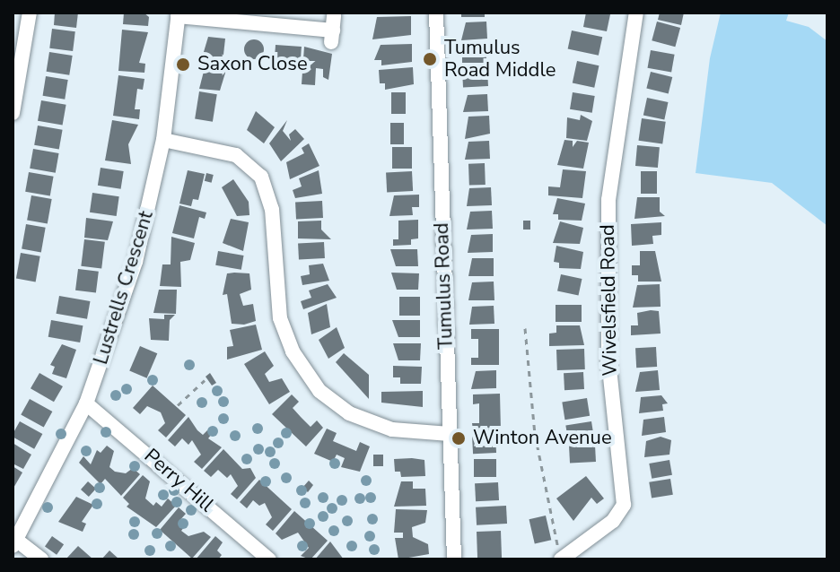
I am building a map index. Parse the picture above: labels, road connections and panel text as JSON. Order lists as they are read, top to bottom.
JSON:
{
  "streets": {
    "street": [
      "Tumulus Road",
      "Lustrells Crescent",
      "Wivelsfield Road",
      "Perry Hill"
    ]
  },
  "crossings": [
    ["Lustrells Crescent", "Perry Hill"]
  ],
  "places": ["Tumulus Road Middle", "Saxon Close", "Winton Avenue"]
}
